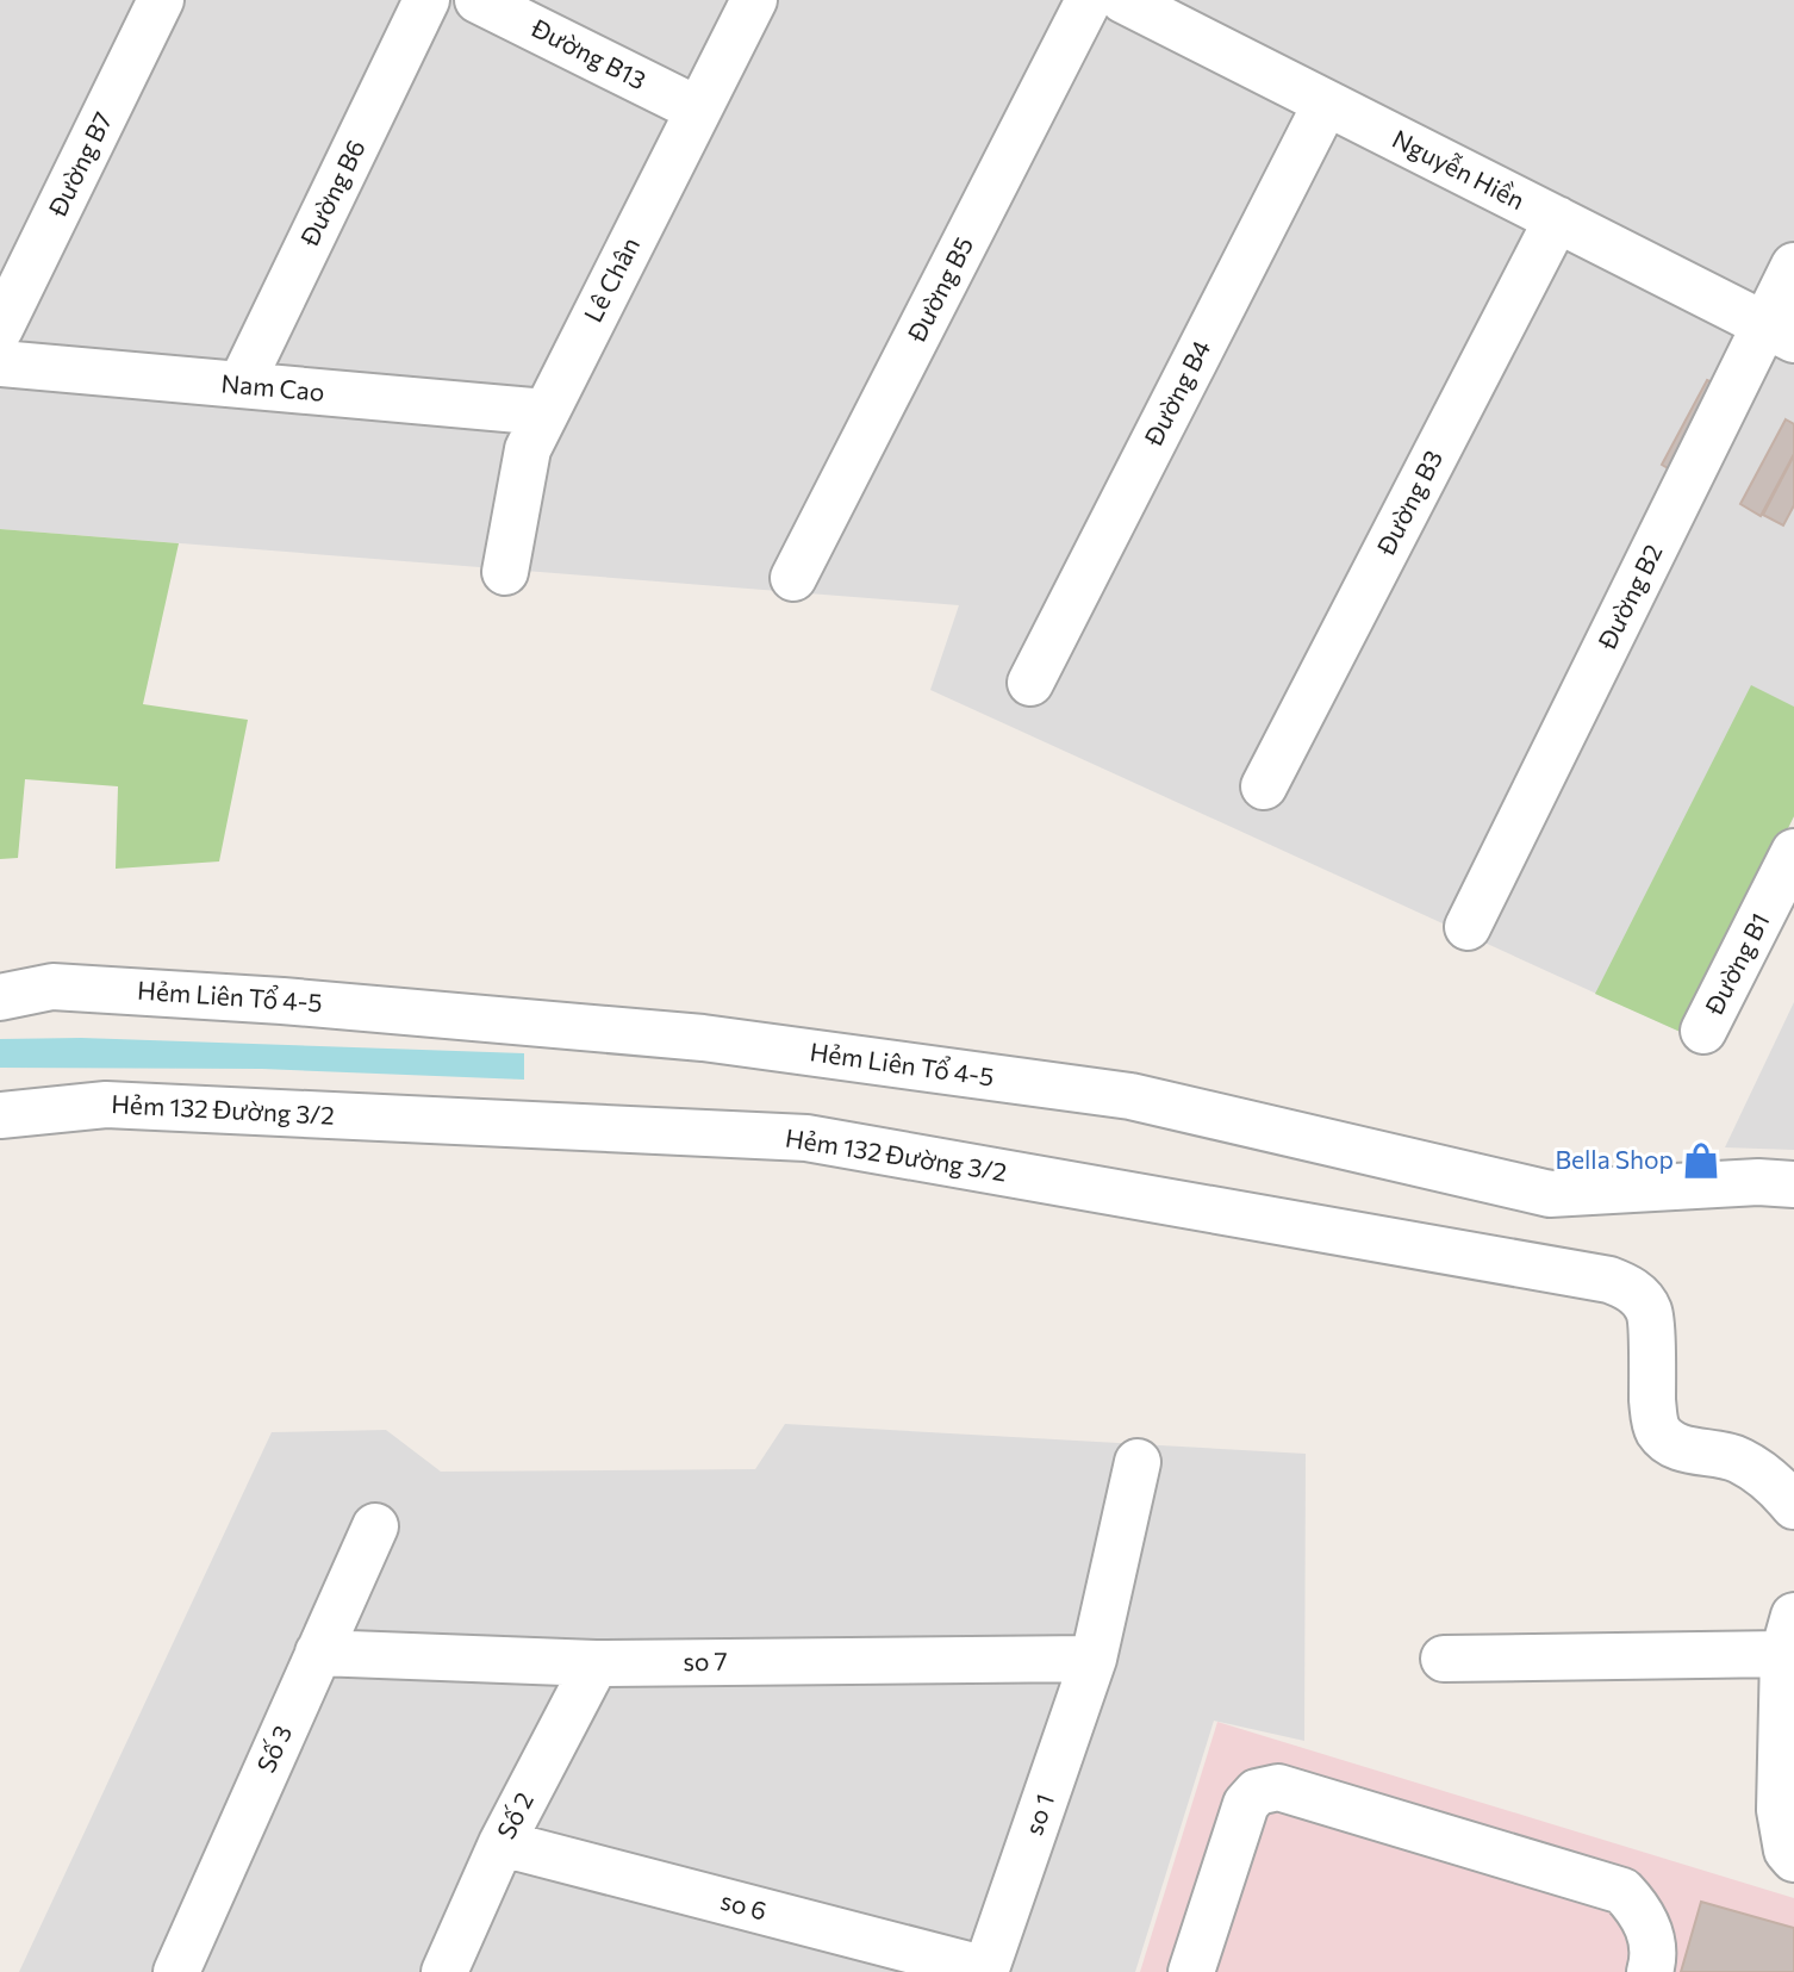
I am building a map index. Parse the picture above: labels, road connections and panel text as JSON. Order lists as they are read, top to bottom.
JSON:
{
  "streets": {
    "street": [
      "Đường B13",
      "Đường B7",
      "Nguyễn Hiền",
      "Đường B6",
      "Lê Chân",
      "Đường B5",
      "Nam Cao",
      "Đường B4",
      "Đường B3",
      "Đường B2",
      "Đường B1",
      "Hẻm Liên Tổ 4-5",
      "Hẻm 132 Đường 3/2",
      "so 7",
      "Số 3",
      "so 1",
      "Số 2",
      "so 6"
    ]
  },
  "crossings": [
    ["Đường B13", "Lê Chân"],
    ["Nguyễn Hiền", "Đường B4"],
    ["Nguyễn Hiền", "Đường B3"],
    ["Nguyễn Hiền", "Đường B2"],
    ["Đường B6", "Nam Cao"],
    ["Lê Chân", "Nam Cao"],
    ["so 7", "Số 3"],
    ["so 7", "so 1"],
    ["so 7", "Số 2"],
    ["so 1", "so 6"],
    ["Số 2", "so 6"]
  ],
  "places": {
    "shop": ["Bella Shop"]
  }
}
